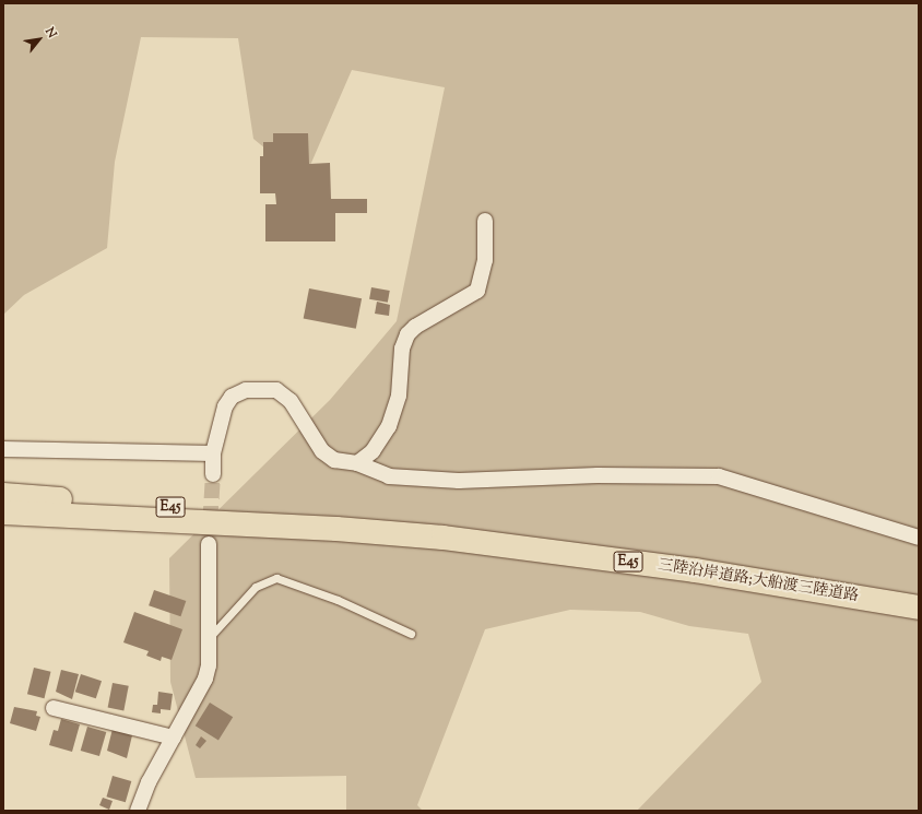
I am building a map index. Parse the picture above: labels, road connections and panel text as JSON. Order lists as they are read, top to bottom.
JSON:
{
  "streets": {
    "highway": ["E45", "三陸沿岸道路;大船渡三陸道路"]
  },
  "north": "top right"
}
